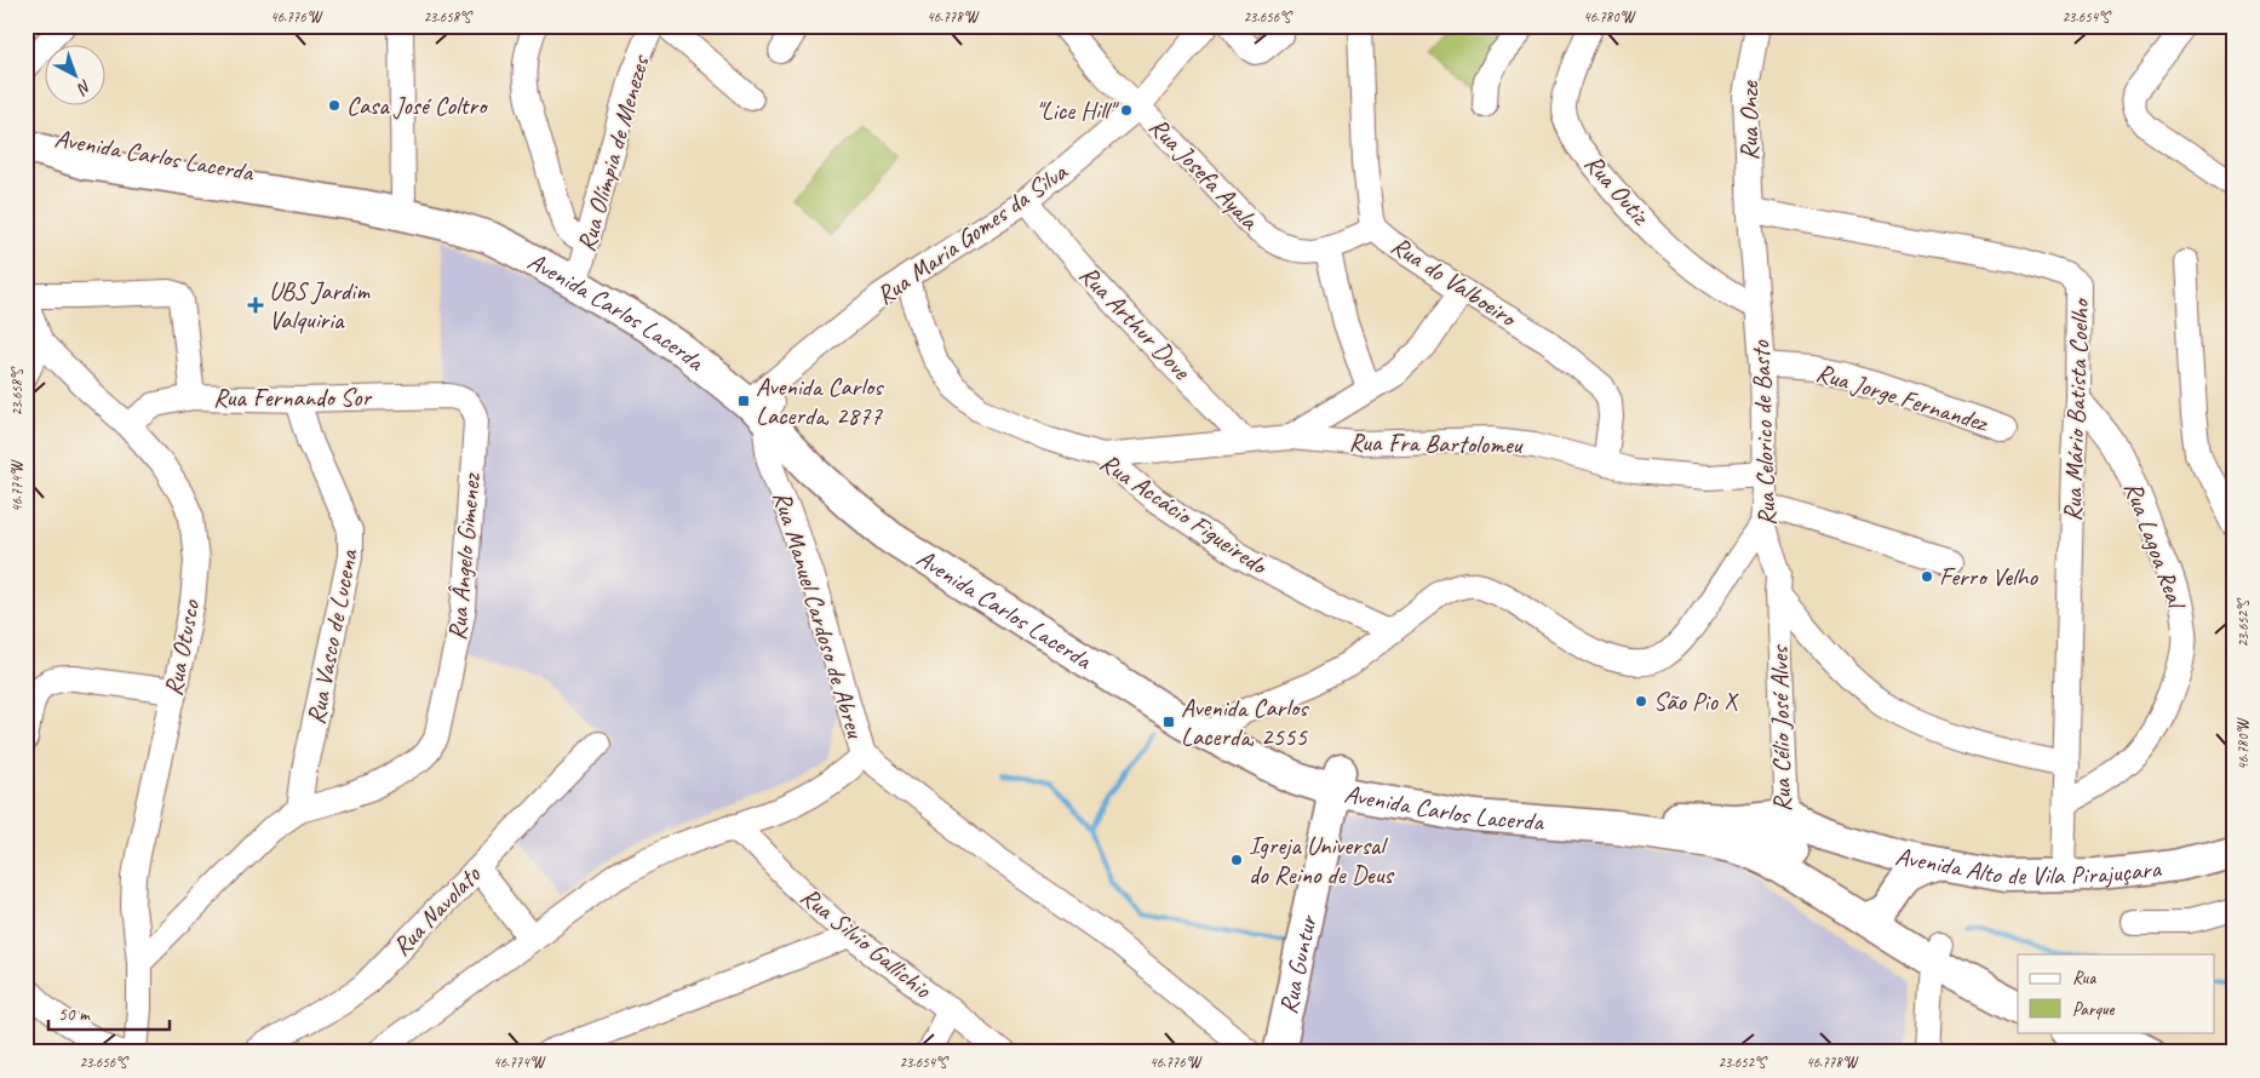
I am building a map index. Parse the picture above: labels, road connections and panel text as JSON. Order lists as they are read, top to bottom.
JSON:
{
  "streets": {
    "main road": ["Avenida Carlos Lacerda", "Avenida Alto de Vila Pirajuçara", "Rua Guntur"],
    "street": [
      "Rua Onze",
      "Rua Olímpia de Menezes",
      "Rua Josefa Ayala",
      "Rua Outiz",
      "Rua Maria Gomes da Silva",
      "Rua do Valboeiro",
      "Rua Arthur Dove",
      "Rua Fernando Sor",
      "Rua Jorge Fernandez",
      "Rua Mário Batista Coelho",
      "Rua Celorico de Basto",
      "Rua Fra Bartolomeu",
      "Rua Accácio Figueiredo",
      "Rua Lagoa Real",
      "Rua Ângelo Gimenez",
      "Rua Manuel Cardoso de Abreu",
      "Rua Vasco de Lucena",
      "Rua Otusco",
      "Rua Célio José Alves",
      "Rua Navolato",
      "Rua Silvio Gallichio"
    ]
  },
  "crossings": [
    ["Rua Onze", "Rua Mário Batista Coelho"],
    ["Rua Onze", "Rua Celorico de Basto"],
    ["Rua Olímpia de Menezes", "Avenida Carlos Lacerda"],
    ["Avenida Carlos Lacerda", "Rua Maria Gomes da Silva"],
    ["Avenida Carlos Lacerda", "Rua Manuel Cardoso de Abreu"],
    ["Avenida Carlos Lacerda", "Rua Célio José Alves"],
    ["Avenida Carlos Lacerda", "Avenida Alto de Vila Pirajuçara"],
    ["Avenida Carlos Lacerda", "Rua Guntur"],
    ["Rua Josefa Ayala", "Rua Maria Gomes da Silva"],
    ["Rua Josefa Ayala", "Rua do Valboeiro"],
    ["Rua Outiz", "Rua Celorico de Basto"],
    ["Rua Maria Gomes da Silva", "Rua Arthur Dove"],
    ["Rua Maria Gomes da Silva", "Rua Accácio Figueiredo"],
    ["Rua Maria Gomes da Silva", "Rua Manuel Cardoso de Abreu"],
    ["Rua do Valboeiro", "Rua Fra Bartolomeu"],
    ["Rua Arthur Dove", "Rua Fra Bartolomeu"],
    ["Rua Fernando Sor", "Rua Ângelo Gimenez"],
    ["Rua Fernando Sor", "Rua Vasco de Lucena"],
    ["Rua Fernando Sor", "Rua Otusco"],
    ["Rua Jorge Fernandez", "Rua Celorico de Basto"],
    ["Rua Mário Batista Coelho", "Rua Celorico de Basto"],
    ["Rua Mário Batista Coelho", "Rua Lagoa Real"],
    ["Rua Mário Batista Coelho", "Avenida Alto de Vila Pirajuçara"],
    ["Rua Celorico de Basto", "Rua Fra Bartolomeu"],
    ["Rua Celorico de Basto", "Rua Célio José Alves"],
    ["Rua Fra Bartolomeu", "Rua Accácio Figueiredo"],
    ["Rua Ângelo Gimenez", "Rua Vasco de Lucena"],
    ["Rua Ângelo Gimenez", "Rua Otusco"],
    ["Rua Célio José Alves", "Avenida Alto de Vila Pirajuçara"]
  ],
  "places": {
    "other": [
      "Casa José Coltro",
      "\"Lice Hill\"",
      "Ferro Velho",
      "São Pio X",
      "Igreja Universal do Reino de Deus"
    ],
    "health": ["UBS Jardim Valquiria"],
    "transit": ["Avenida Carlos Lacerda, 2877", "Avenida Carlos Lacerda, 2555"]
  },
  "legend": ["Rua", "Parque"],
  "scale_bar": "50 m",
  "north": "bottom right",
  "coordinates": [
    "46.776°W",
    "23.658°S",
    "46.778°W",
    "23.656°S",
    "46.780°W",
    "23.654°S",
    "46.774°W",
    "23.652°S"
  ]
}
